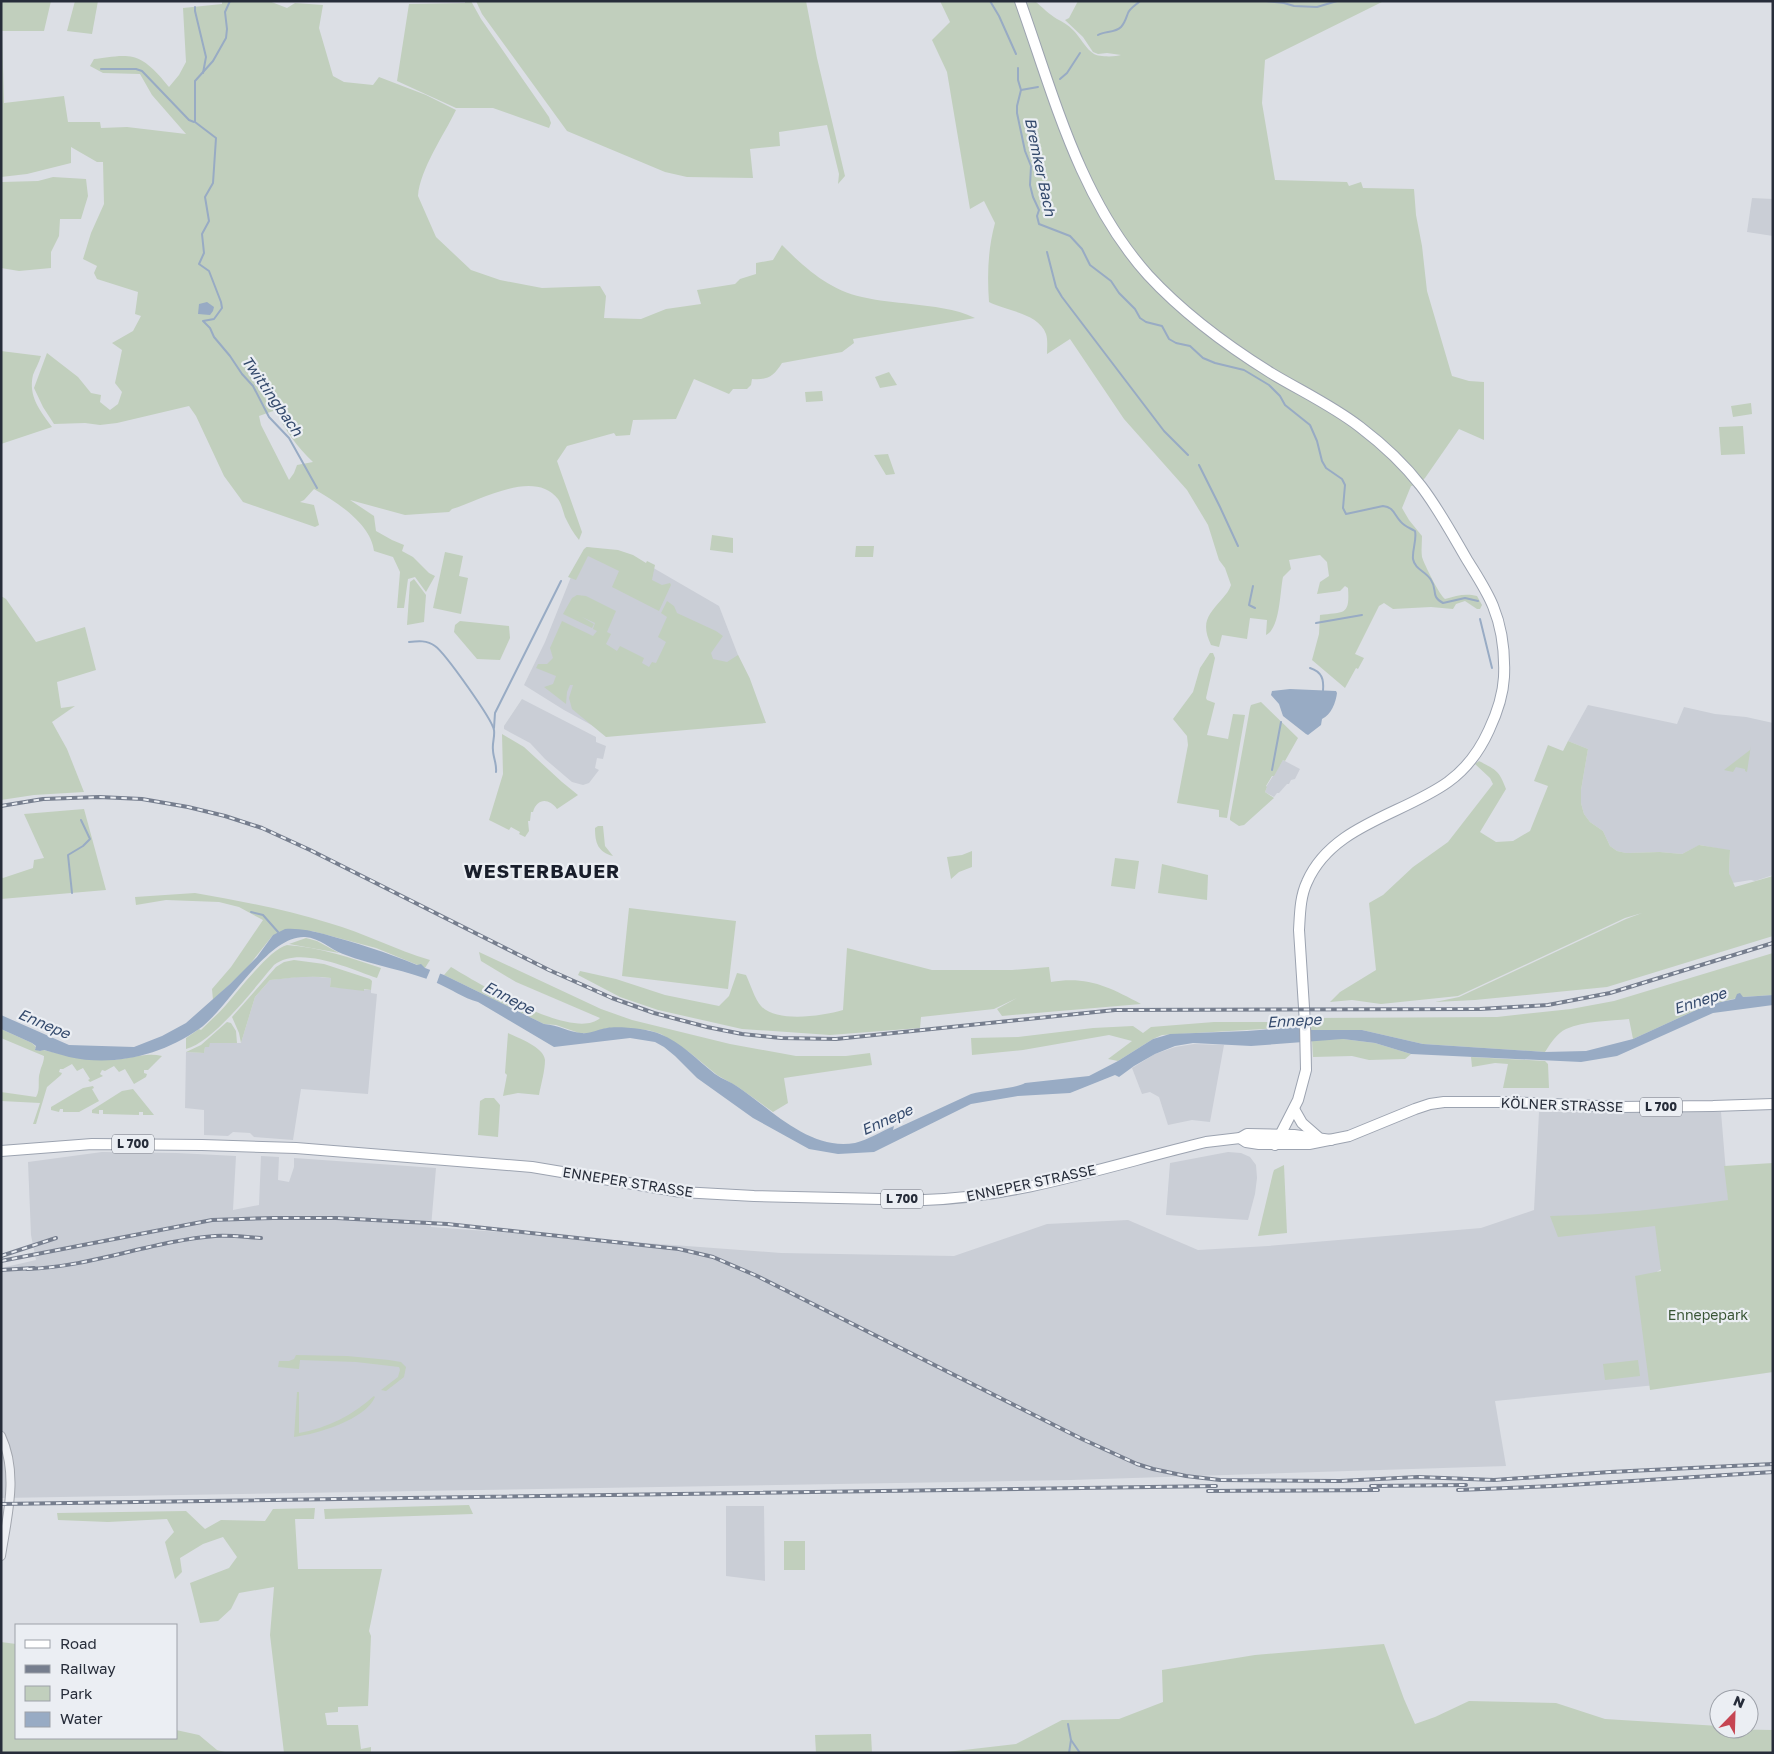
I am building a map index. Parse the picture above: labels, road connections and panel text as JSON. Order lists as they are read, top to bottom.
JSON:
{
  "streets": {
    "main road": ["KÖLNER STRASSE", "L 700", "ENNEPER STRASSE"]
  },
  "crossings": [
    ["KÖLNER STRASSE", "ENNEPER STRASSE"]
  ],
  "districts": ["WESTERBAUER"],
  "water": ["Bremker Bach", "Twittingbach", "Ennepe"],
  "parks": ["Ennepepark"],
  "legend": [
    "Road",
    "Railway",
    "Park",
    "Water"
  ],
  "north": "top right"
}
